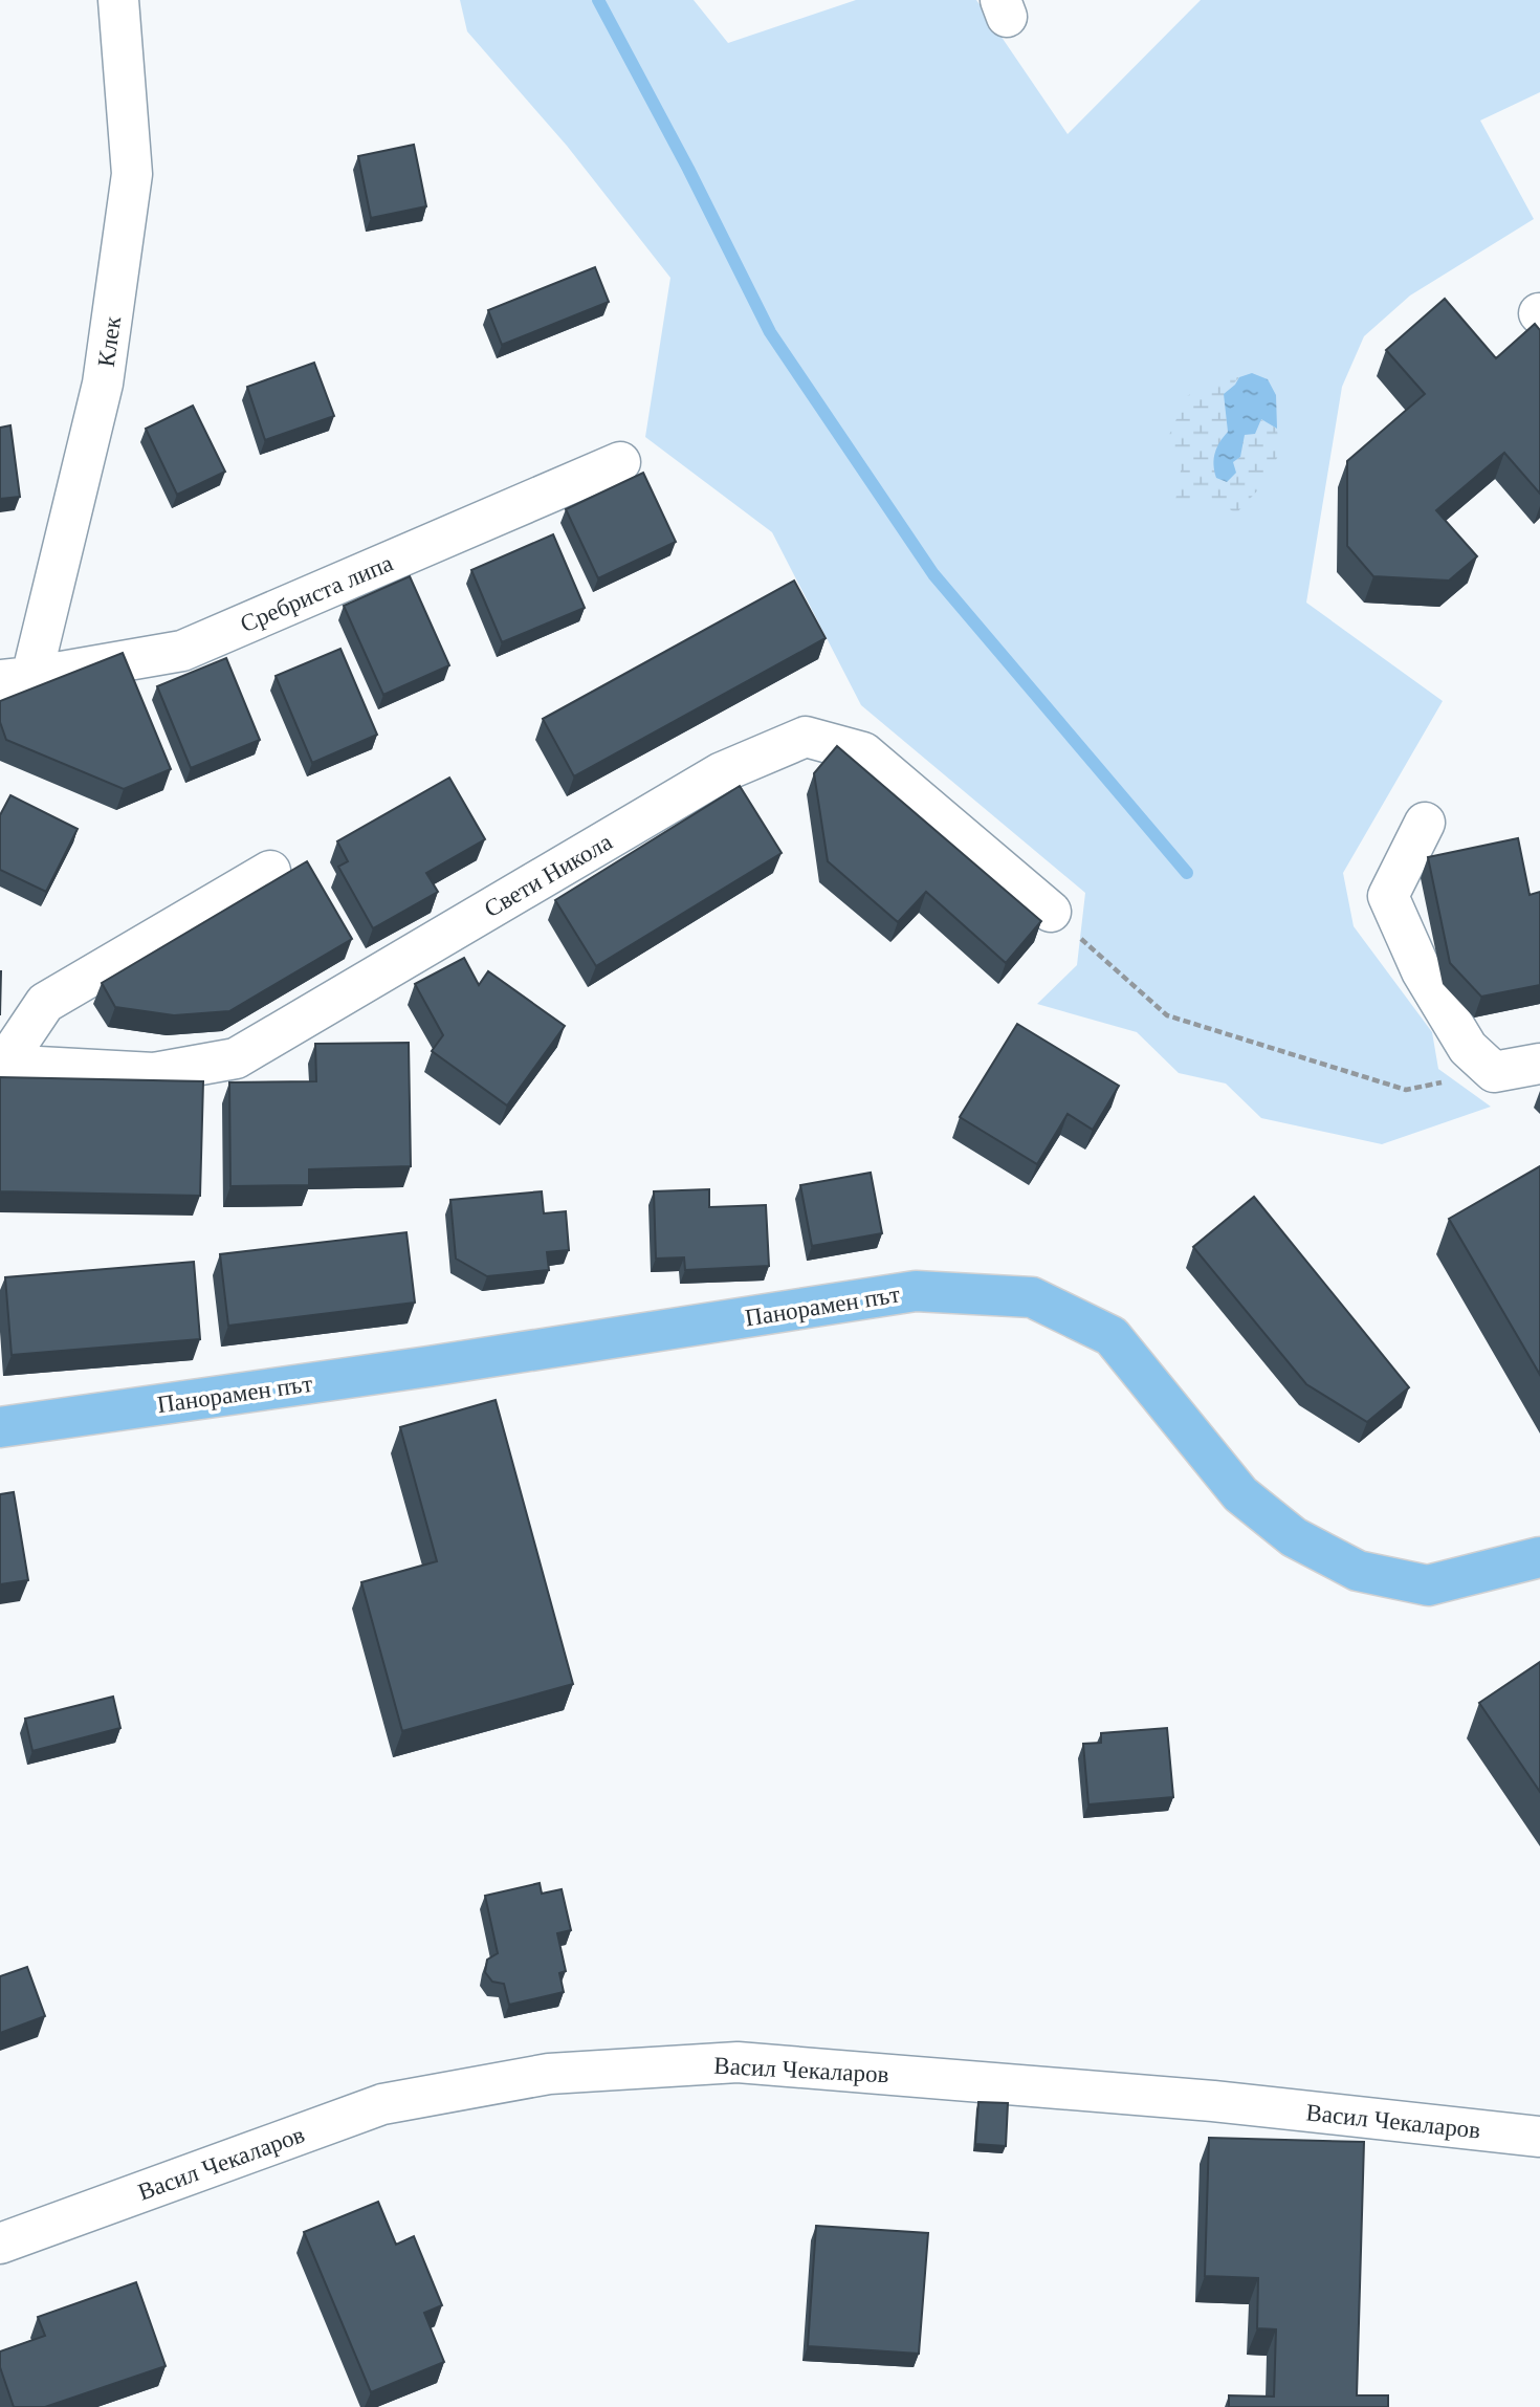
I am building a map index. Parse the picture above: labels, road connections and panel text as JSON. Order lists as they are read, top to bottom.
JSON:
{
  "streets": {
    "main road": ["Панорамен път"],
    "street": [
      "Клек",
      "Сребриста липа",
      "Свети Никола",
      "Васил Чекаларов"
    ]
  },
  "crossings": [
    ["Клек", "Сребриста липа"]
  ]
}
